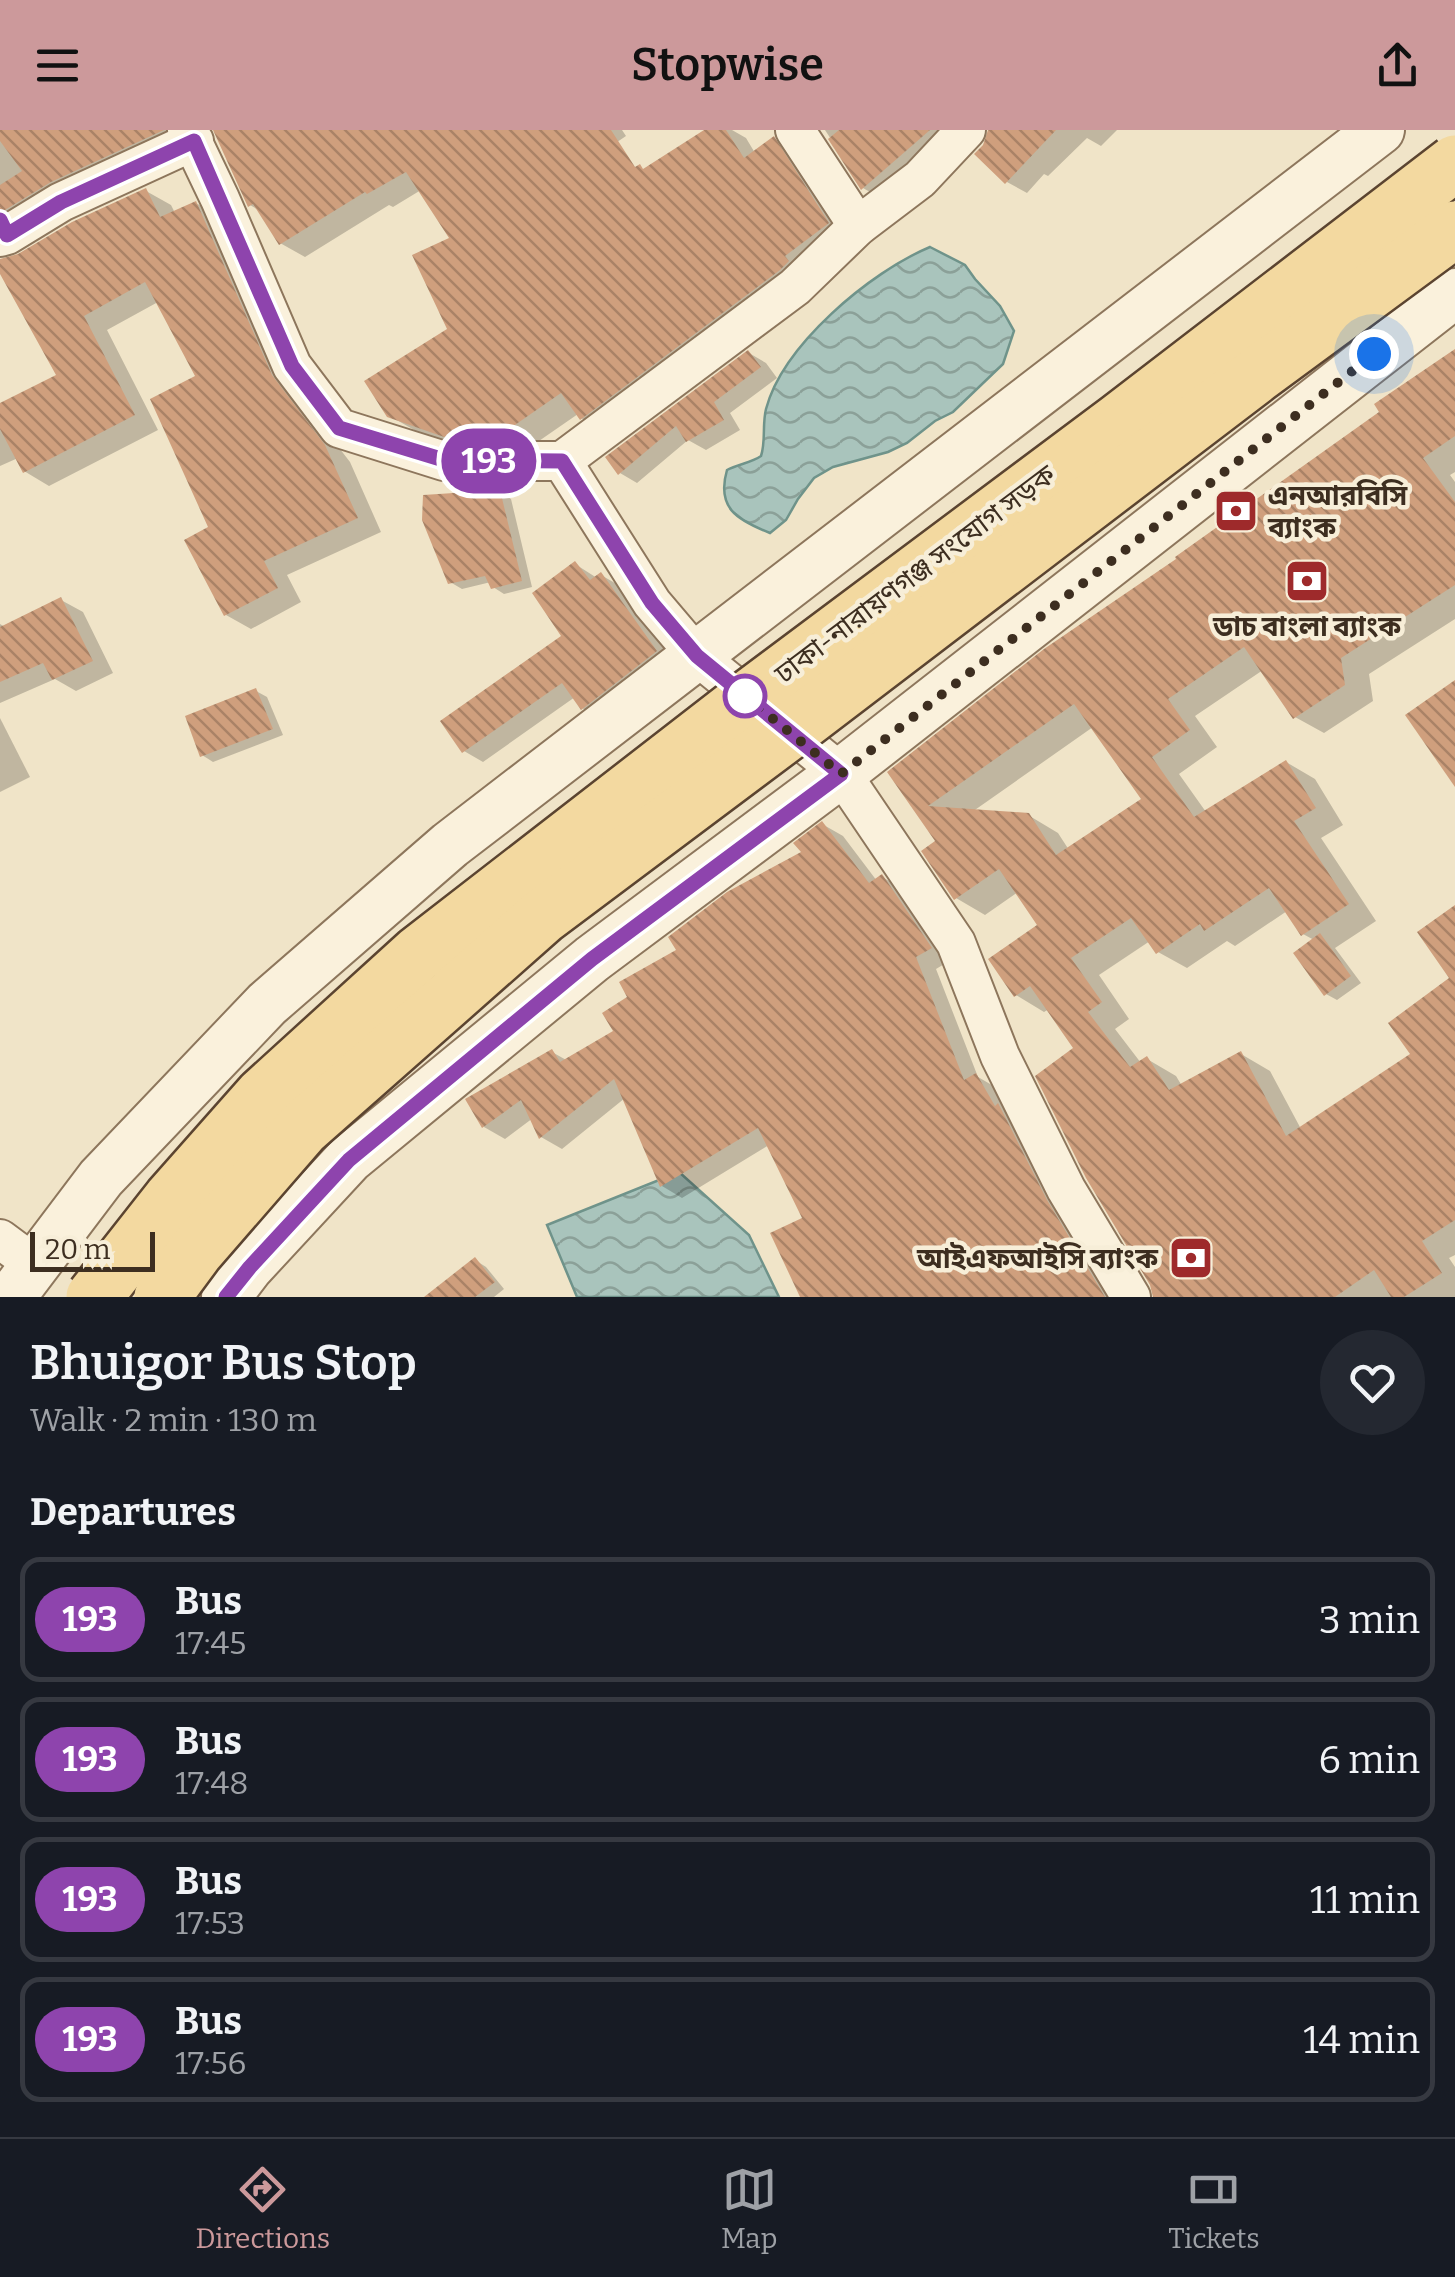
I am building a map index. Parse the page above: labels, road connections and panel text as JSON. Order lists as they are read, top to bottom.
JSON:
{
  "streets": {
    "main road": ["ঢাকা-নারায়ণগঞ্জ সংযোগ সড়ক"]
  },
  "places": {
    "bank": ["এনআরবিসি ব্যাংক", "ডাচ বাংলা ব্যাংক", "আইএফআইসি ব্যাংক"]
  },
  "lines": ["bus line 193"],
  "scale_bar": "20 m",
  "page": {
    "header": "Stopwise",
    "on_map": "193",
    "scale": "20 m",
    "heading": [
      ["Bhuigor Bus Stop", "Walk · 2 min · 130 m"],
      "Departures"
    ],
    "list": [
      {
        "mark": "193",
        "name": "Bus",
        "note": "17:45",
        "value": "3 min"
      },
      {
        "mark": "193",
        "name": "Bus",
        "note": "17:48",
        "value": "6 min"
      },
      {
        "mark": "193",
        "name": "Bus",
        "note": "17:53",
        "value": "11 min"
      },
      {
        "mark": "193",
        "name": "Bus",
        "note": "17:56",
        "value": "14 min"
      }
    ],
    "tabs": ["Directions", "Map", "Tickets"]
  }
}
